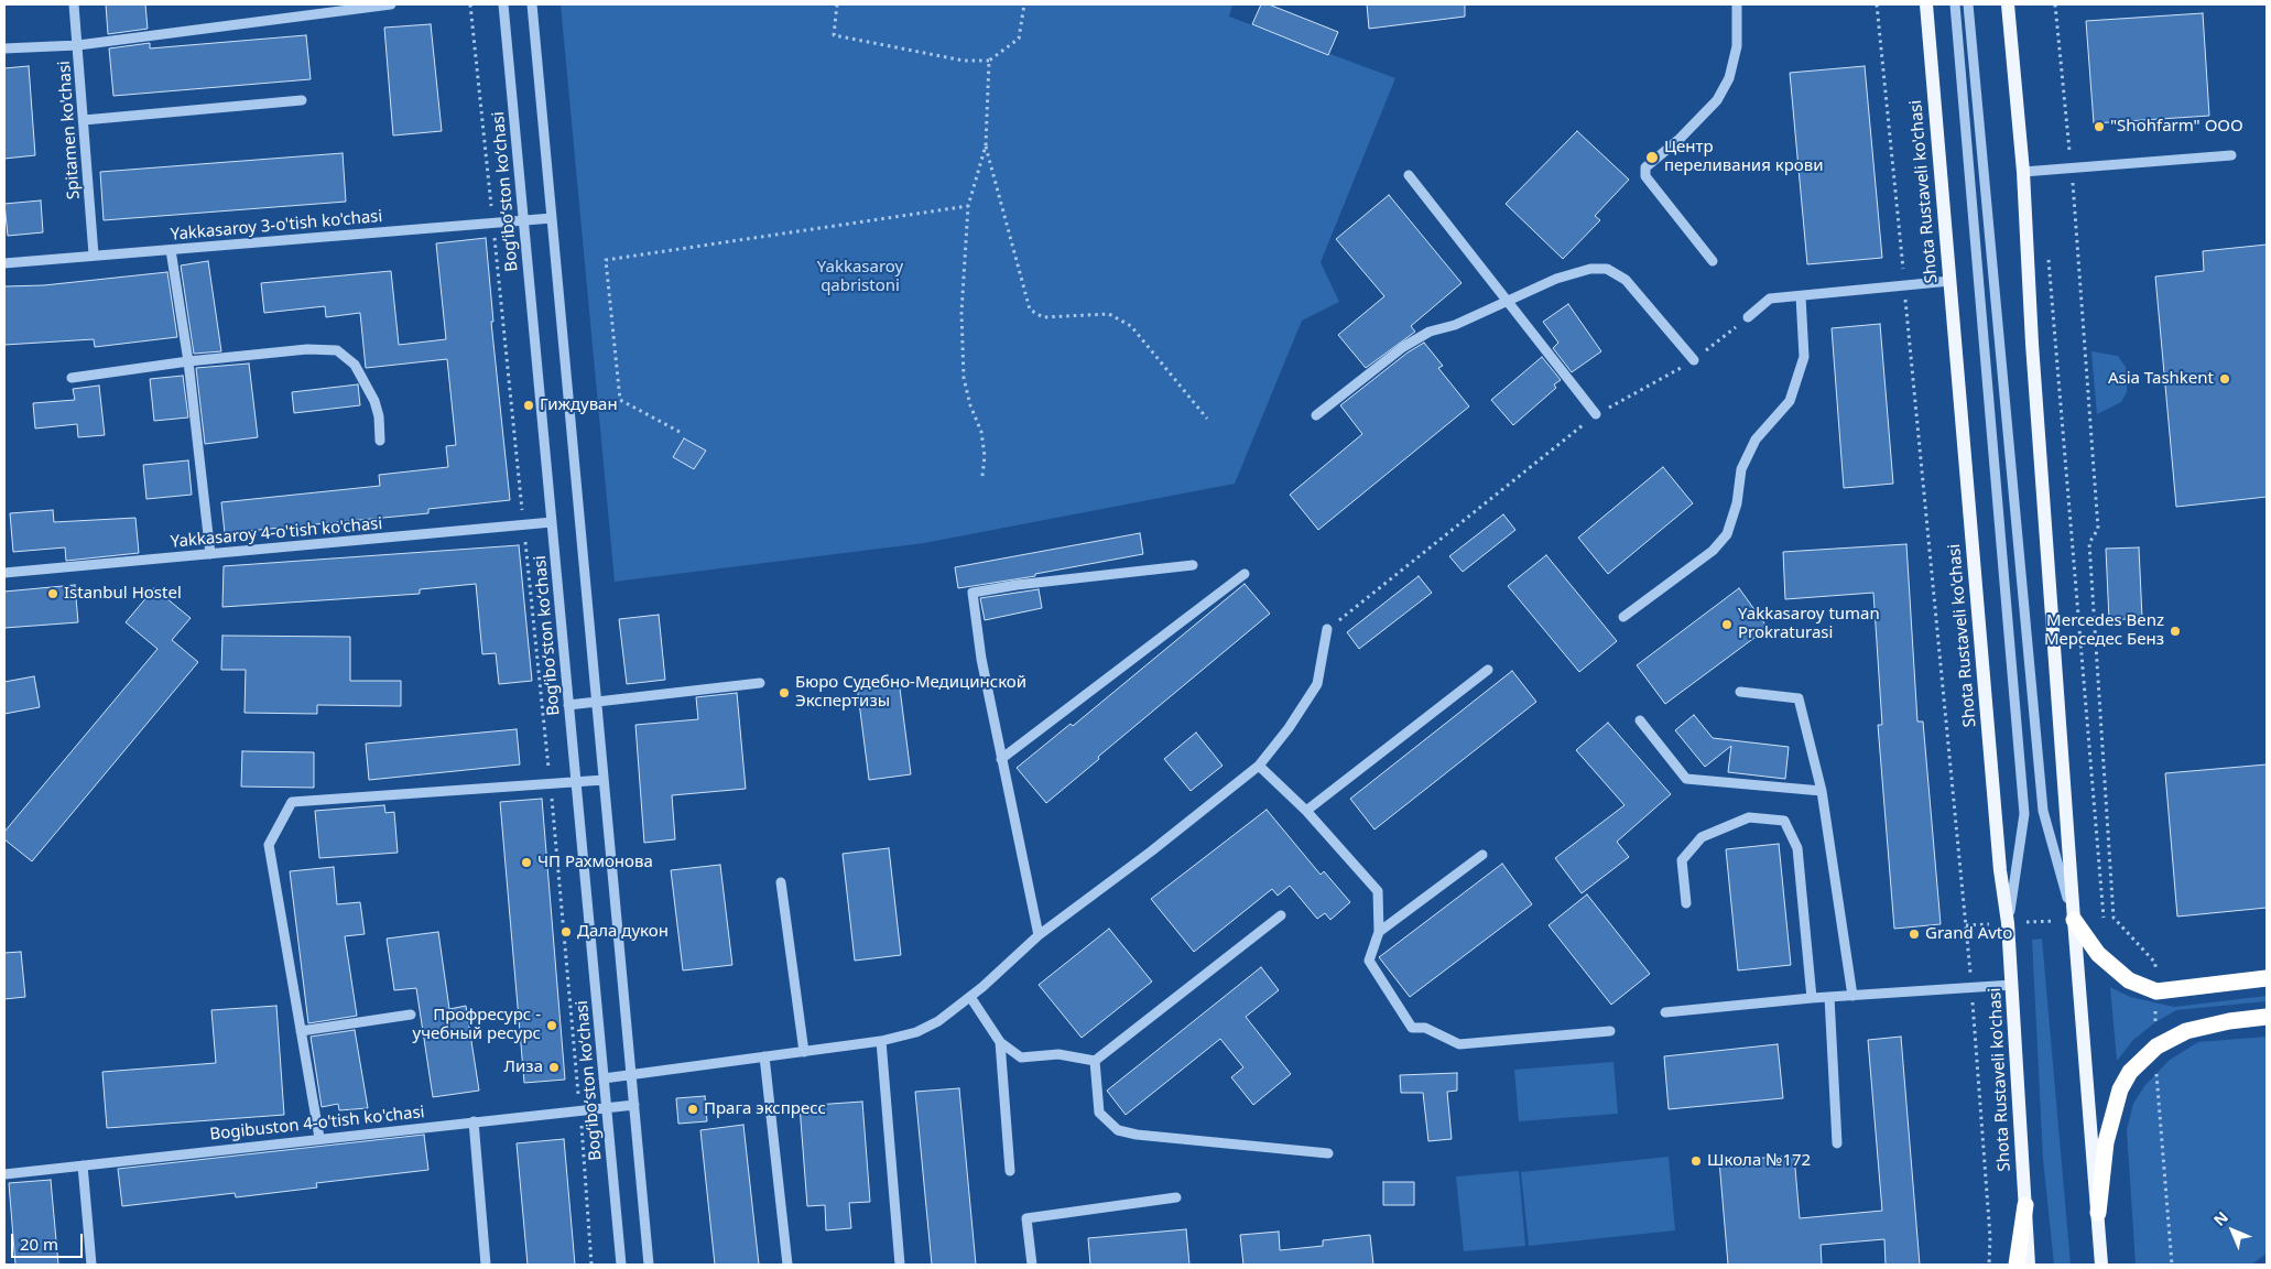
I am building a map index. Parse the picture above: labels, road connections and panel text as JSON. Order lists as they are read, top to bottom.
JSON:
{
  "streets": {
    "main road": ["Shota Rustaveli ko'chasi"],
    "street": [
      "Spitamen ko'chasi",
      "Bogʻiboʻston koʻchasi",
      "Yakkasaroy 3-o'tish ko'chasi",
      "Yakkasaroy 4-o'tish ko'chasi",
      "Bogibuston 4-o'tish ko'chasi"
    ]
  },
  "crossings": [
    ["Spitamen ko'chasi", "Yakkasaroy 3-o'tish ko'chasi"],
    ["Bogʻiboʻston koʻchasi", "Yakkasaroy 3-o'tish ko'chasi"],
    ["Bogʻiboʻston koʻchasi", "Yakkasaroy 4-o'tish ko'chasi"],
    ["Bogʻiboʻston koʻchasi", "Bogibuston 4-o'tish ko'chasi"]
  ],
  "parks": ["Yakkasaroy qabristoni"],
  "places": [
    "\"Shohfarm\" OOO",
    "Центр переливания крови",
    "Asia Tashkent",
    "Гиждуван",
    "Istanbul Hostel",
    "Yakkasaroy tuman Prokraturasi",
    "Mercedes Benz Мерседес Бенз",
    "Бюро Судебно-Медицинской Экспертизы",
    "ЧП Рахмонова",
    "Дала дукон",
    "Grand Avto",
    "Профресурс - учебный ресурс",
    "Лиза",
    "Прага экспресс",
    "Школа №172"
  ],
  "scale_bar": "20 m",
  "north": "top left"
}
